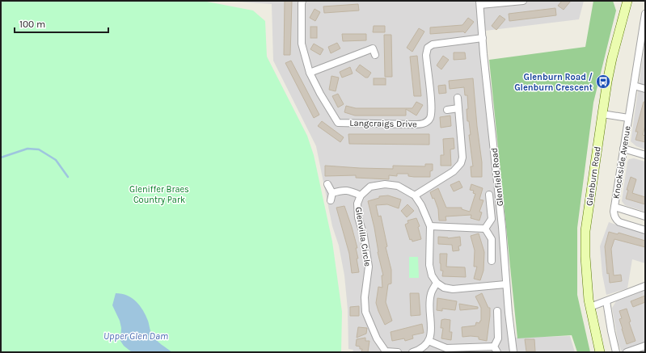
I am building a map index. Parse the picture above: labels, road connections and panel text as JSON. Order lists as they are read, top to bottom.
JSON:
{
  "streets": {
    "street": [
      "Langcraigs Drive",
      "Knockside Avenue",
      "Glenburn Road",
      "Glenfield Road",
      "Glenvilla Circle"
    ]
  },
  "crossings": [
    ["Langcraigs Drive", "Glenfield Road"],
    ["Knockside Avenue", "Glenburn Road"]
  ],
  "water": ["Upper Glen Dam"],
  "parks": ["Gleniffer Braes Country Park"],
  "places": {
    "bus stop": ["Glenburn Road / Glenburn Crescent"]
  },
  "scale_bar": "100 m"
}
